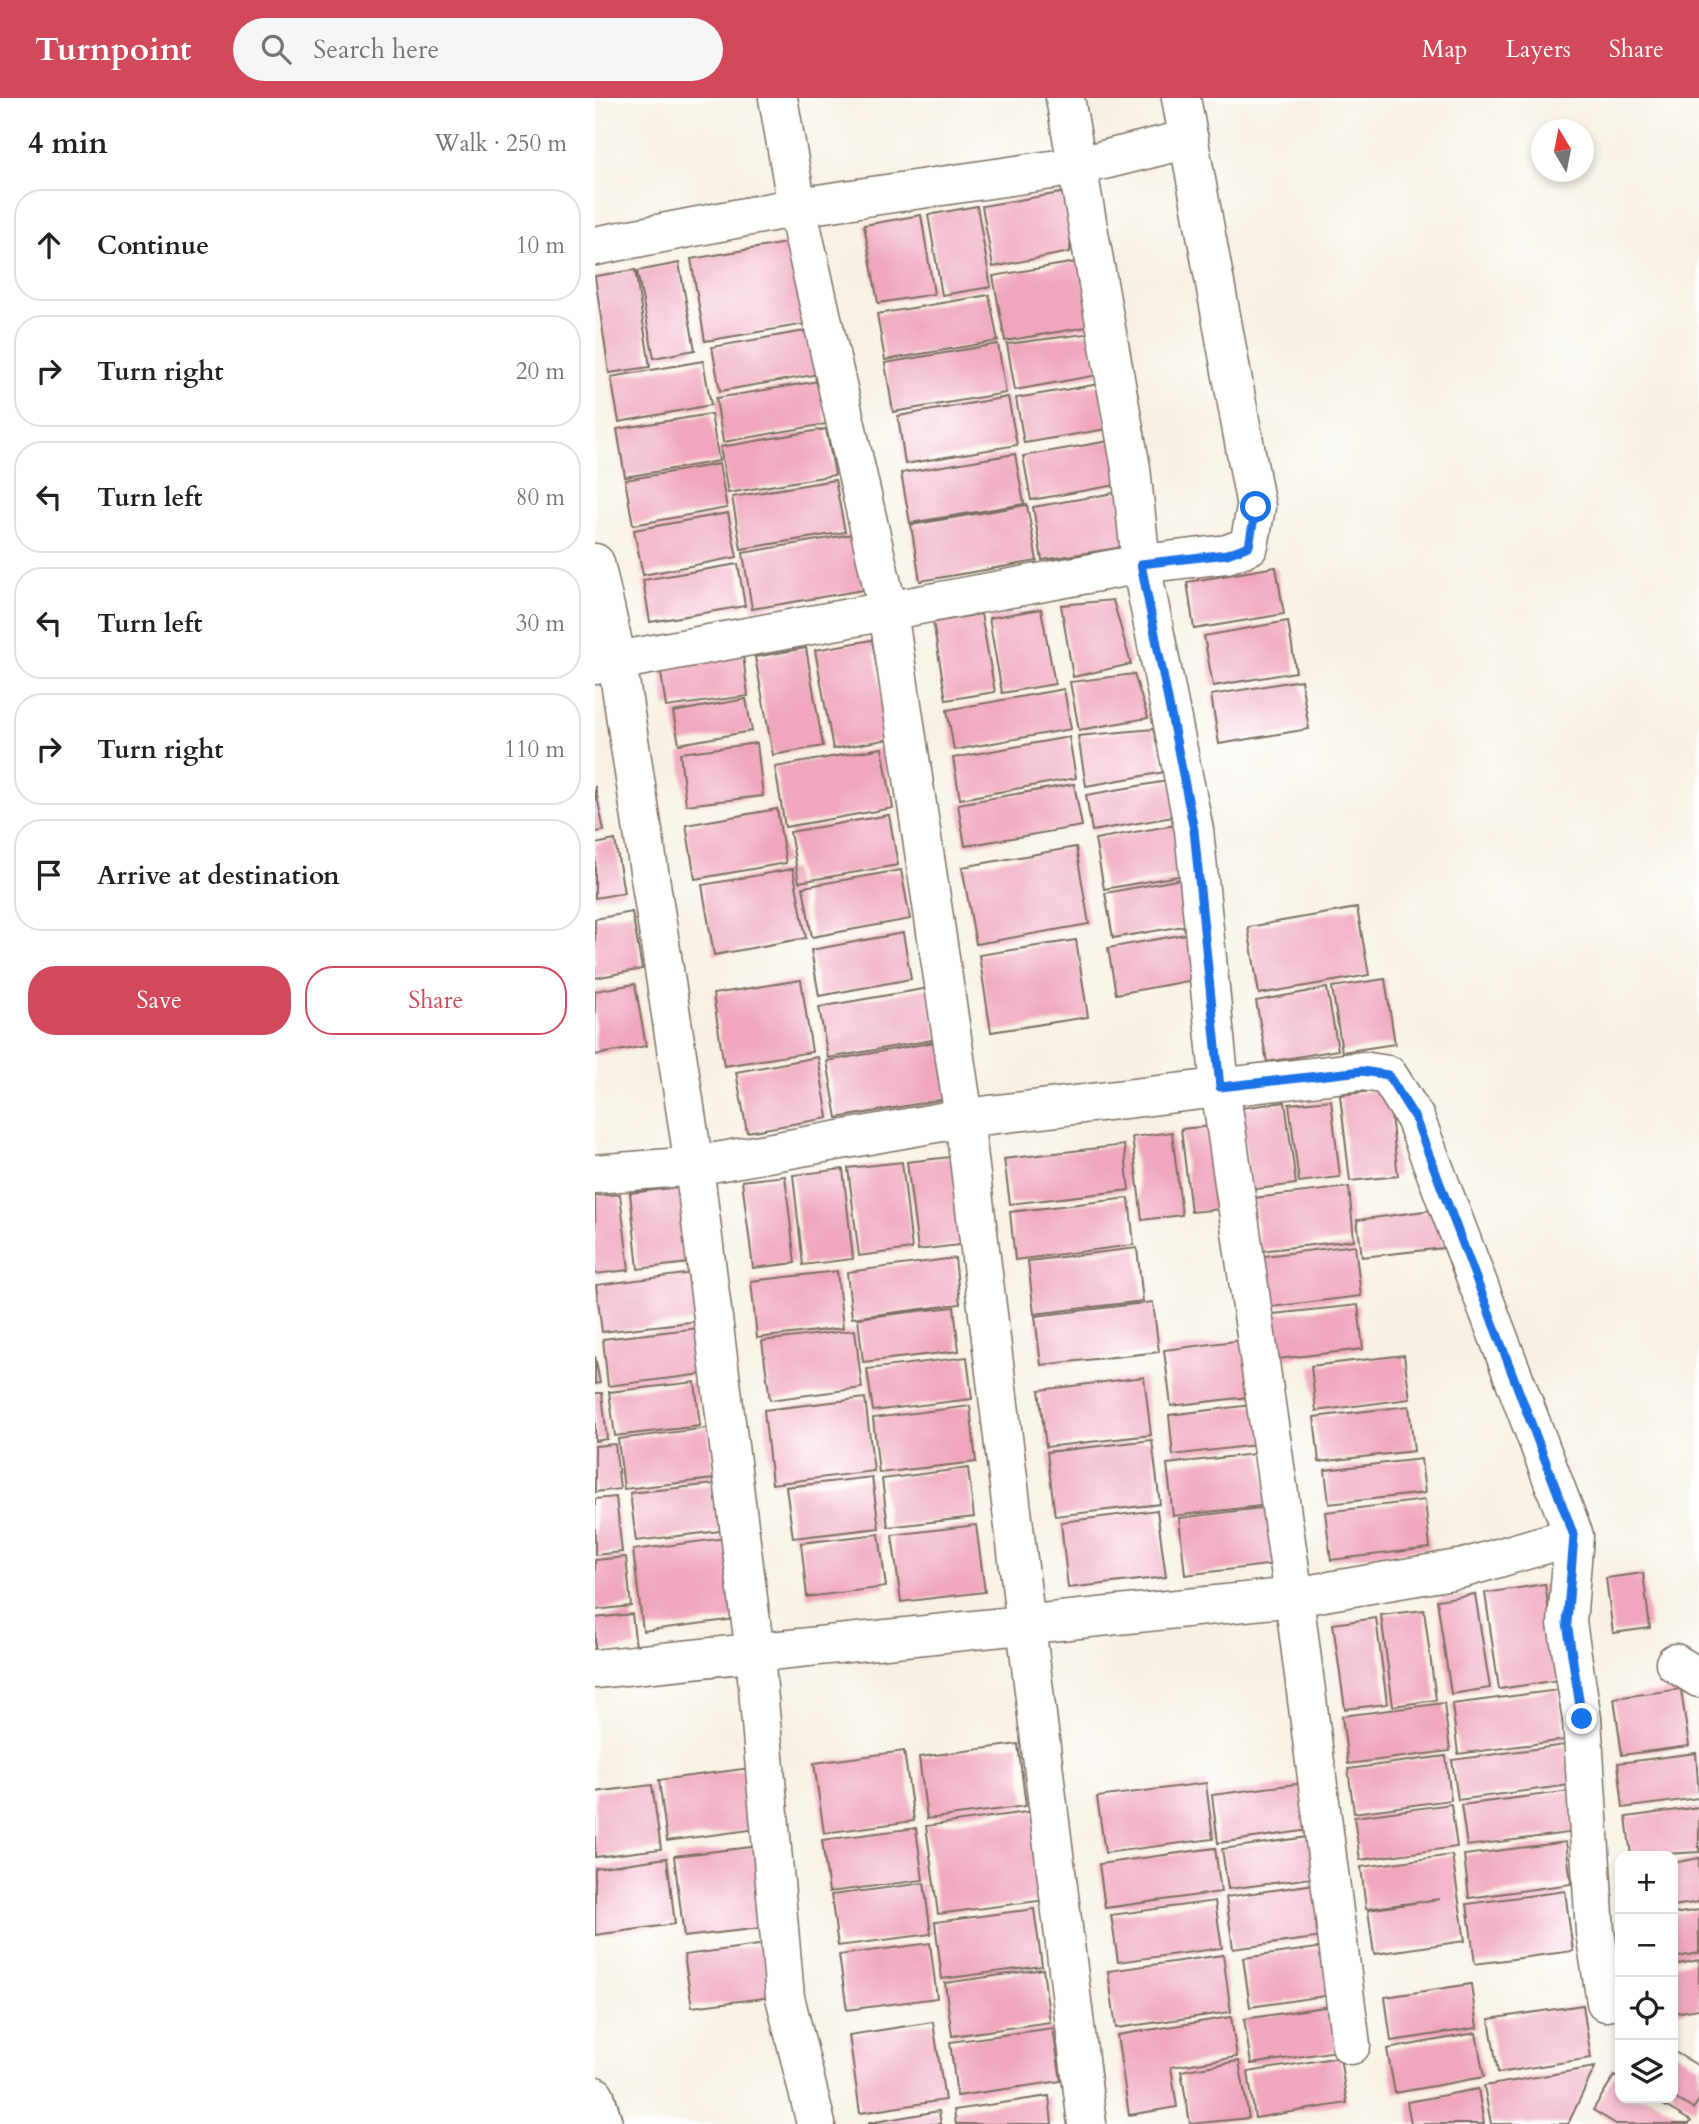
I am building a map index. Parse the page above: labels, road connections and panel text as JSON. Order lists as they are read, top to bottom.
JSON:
{
  "north": "top",
  "page": {
    "header": "Turnpoint",
    "search": "Search here",
    "nav": ["Map", "Layers", "Share"],
    "heading": ["4 min", "Walk · 250 m"],
    "list": [
      ["Continue", "10 m"],
      ["Turn right", "20 m"],
      ["Turn left", "80 m"],
      ["Turn left", "30 m"],
      ["Turn right", "110 m"],
      "Arrive at destination"
    ],
    "buttons": ["Save", "Share"],
    "map_buttons": ["+", "−"]
  }
}
